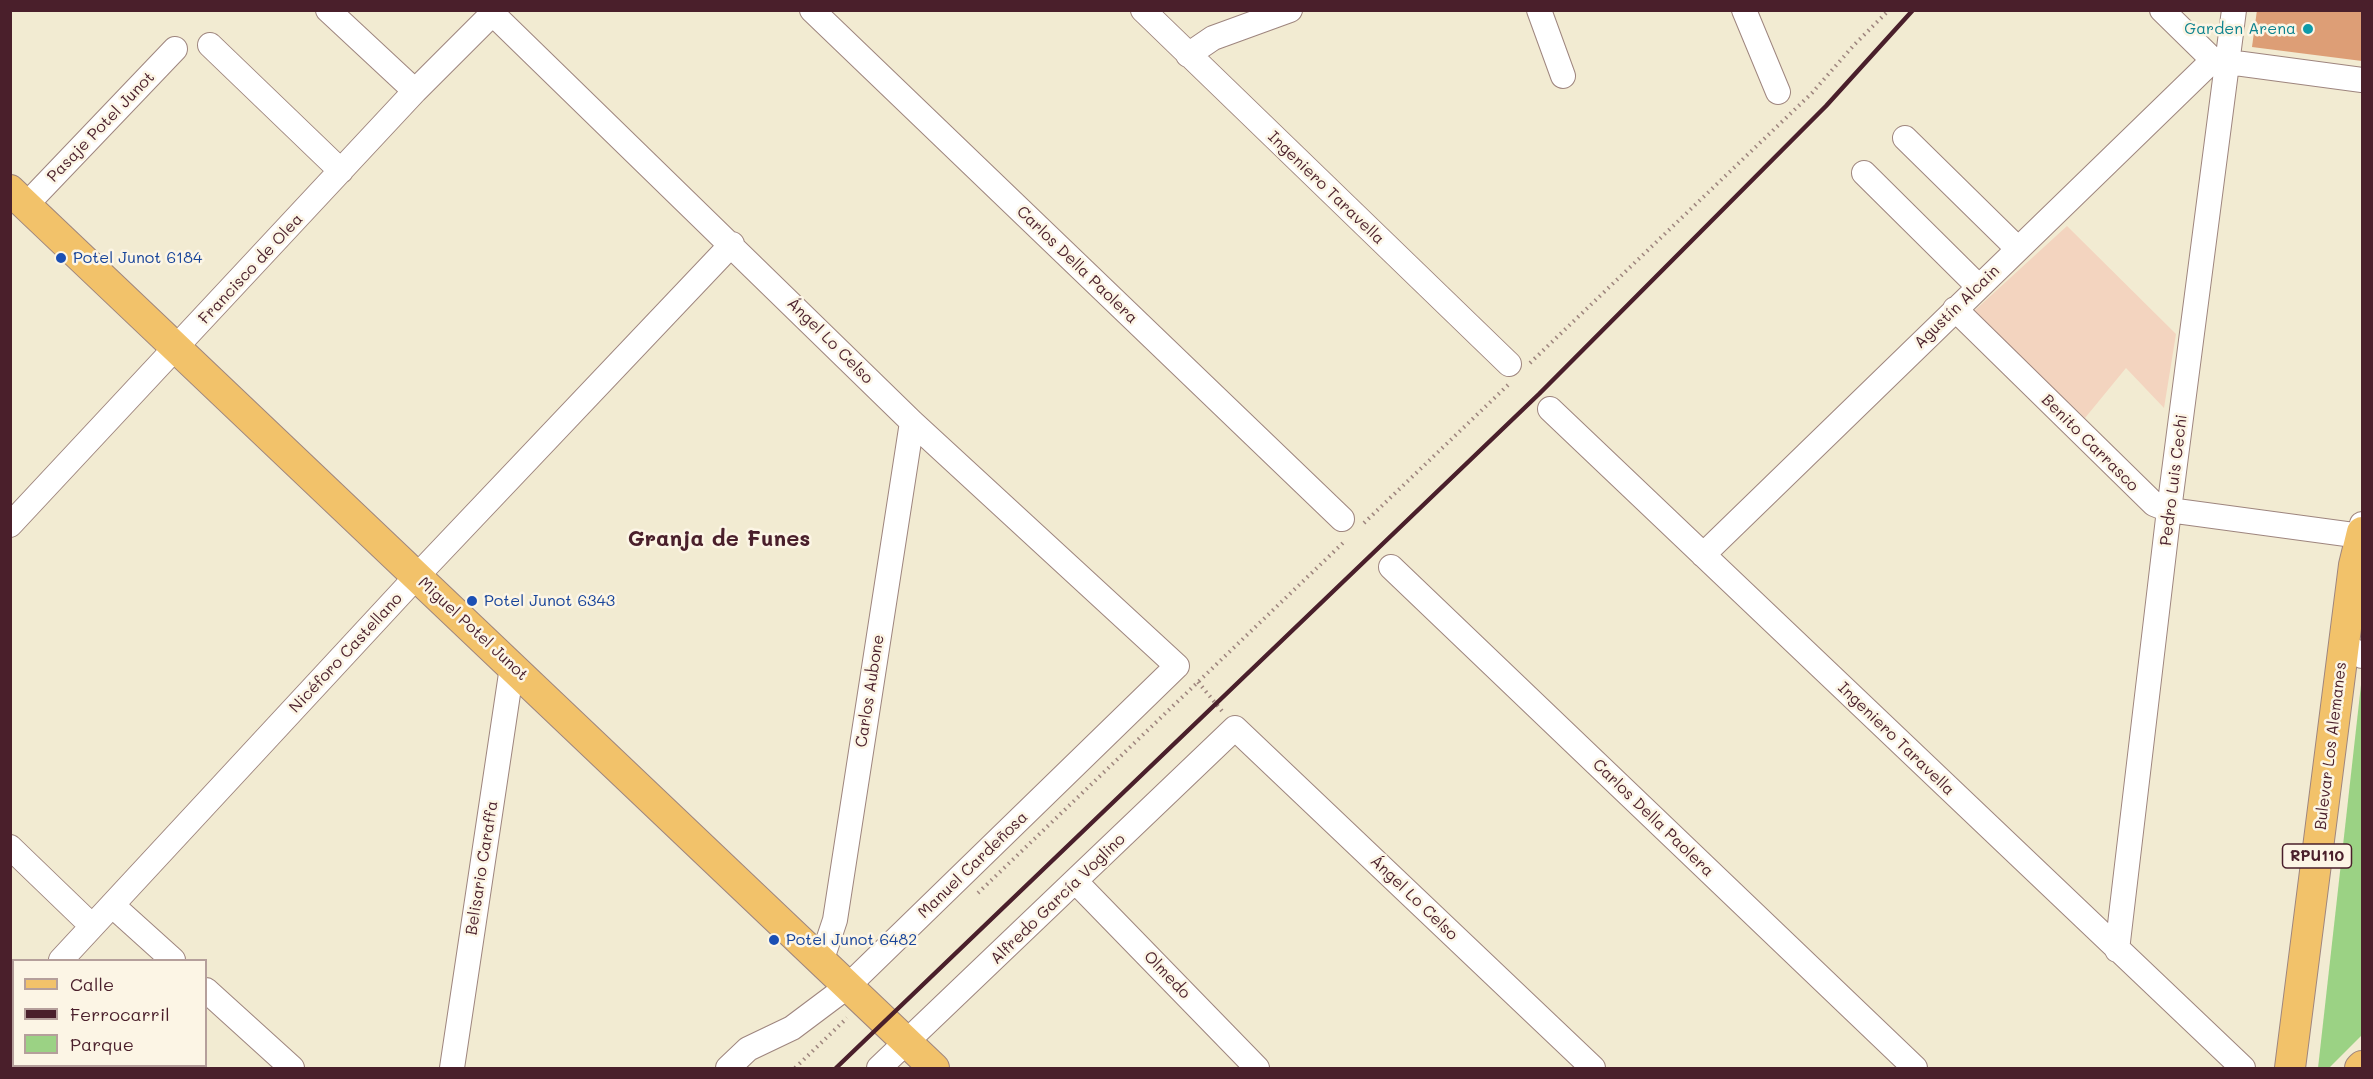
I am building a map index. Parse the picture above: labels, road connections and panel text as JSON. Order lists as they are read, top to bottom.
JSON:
{
  "streets": {
    "main road": ["Miguel Potel Junot", "Bulevar Los Alemanes", "RPU110"],
    "street": [
      "Pasaje Potel Junot",
      "Ingeniero Taravella",
      "Carlos Della Paolera",
      "Francisco de Olea",
      "Agustín Alcain",
      "Ángel Lo Celso",
      "Benito Carrasco",
      "Pedro Luis Cechi",
      "Nicéforo Castellano",
      "Carlos Aubone",
      "Manuel Cardeñosa",
      "Belisario Caraffa",
      "Alfredo García Voglino",
      "Olmedo"
    ]
  },
  "crossings": [
    ["Pasaje Potel Junot", "Miguel Potel Junot"],
    ["Ingeniero Taravella", "Agustín Alcain"],
    ["Ingeniero Taravella", "Pedro Luis Cechi"],
    ["Francisco de Olea", "Ángel Lo Celso"],
    ["Francisco de Olea", "Miguel Potel Junot"],
    ["Agustín Alcain", "Benito Carrasco"],
    ["Agustín Alcain", "Pedro Luis Cechi"],
    ["Ángel Lo Celso", "Nicéforo Castellano"],
    ["Ángel Lo Celso", "Carlos Aubone"],
    ["Ángel Lo Celso", "Manuel Cardeñosa"],
    ["Ángel Lo Celso", "Alfredo García Voglino"],
    ["Benito Carrasco", "Pedro Luis Cechi"],
    ["Benito Carrasco", "Bulevar Los Alemanes"],
    ["Miguel Potel Junot", "Nicéforo Castellano"],
    ["Miguel Potel Junot", "Carlos Aubone"],
    ["Miguel Potel Junot", "Manuel Cardeñosa"],
    ["Miguel Potel Junot", "Belisario Caraffa"],
    ["Miguel Potel Junot", "Alfredo García Voglino"],
    ["Alfredo García Voglino", "Olmedo"]
  ],
  "districts": ["Granja de Funes"],
  "places": [
    "Garden Arena",
    "Potel Junot 6184",
    "Potel Junot 6343",
    "Potel Junot 6482"
  ],
  "legend": ["Calle", "Ferrocarril", "Parque"]
}
